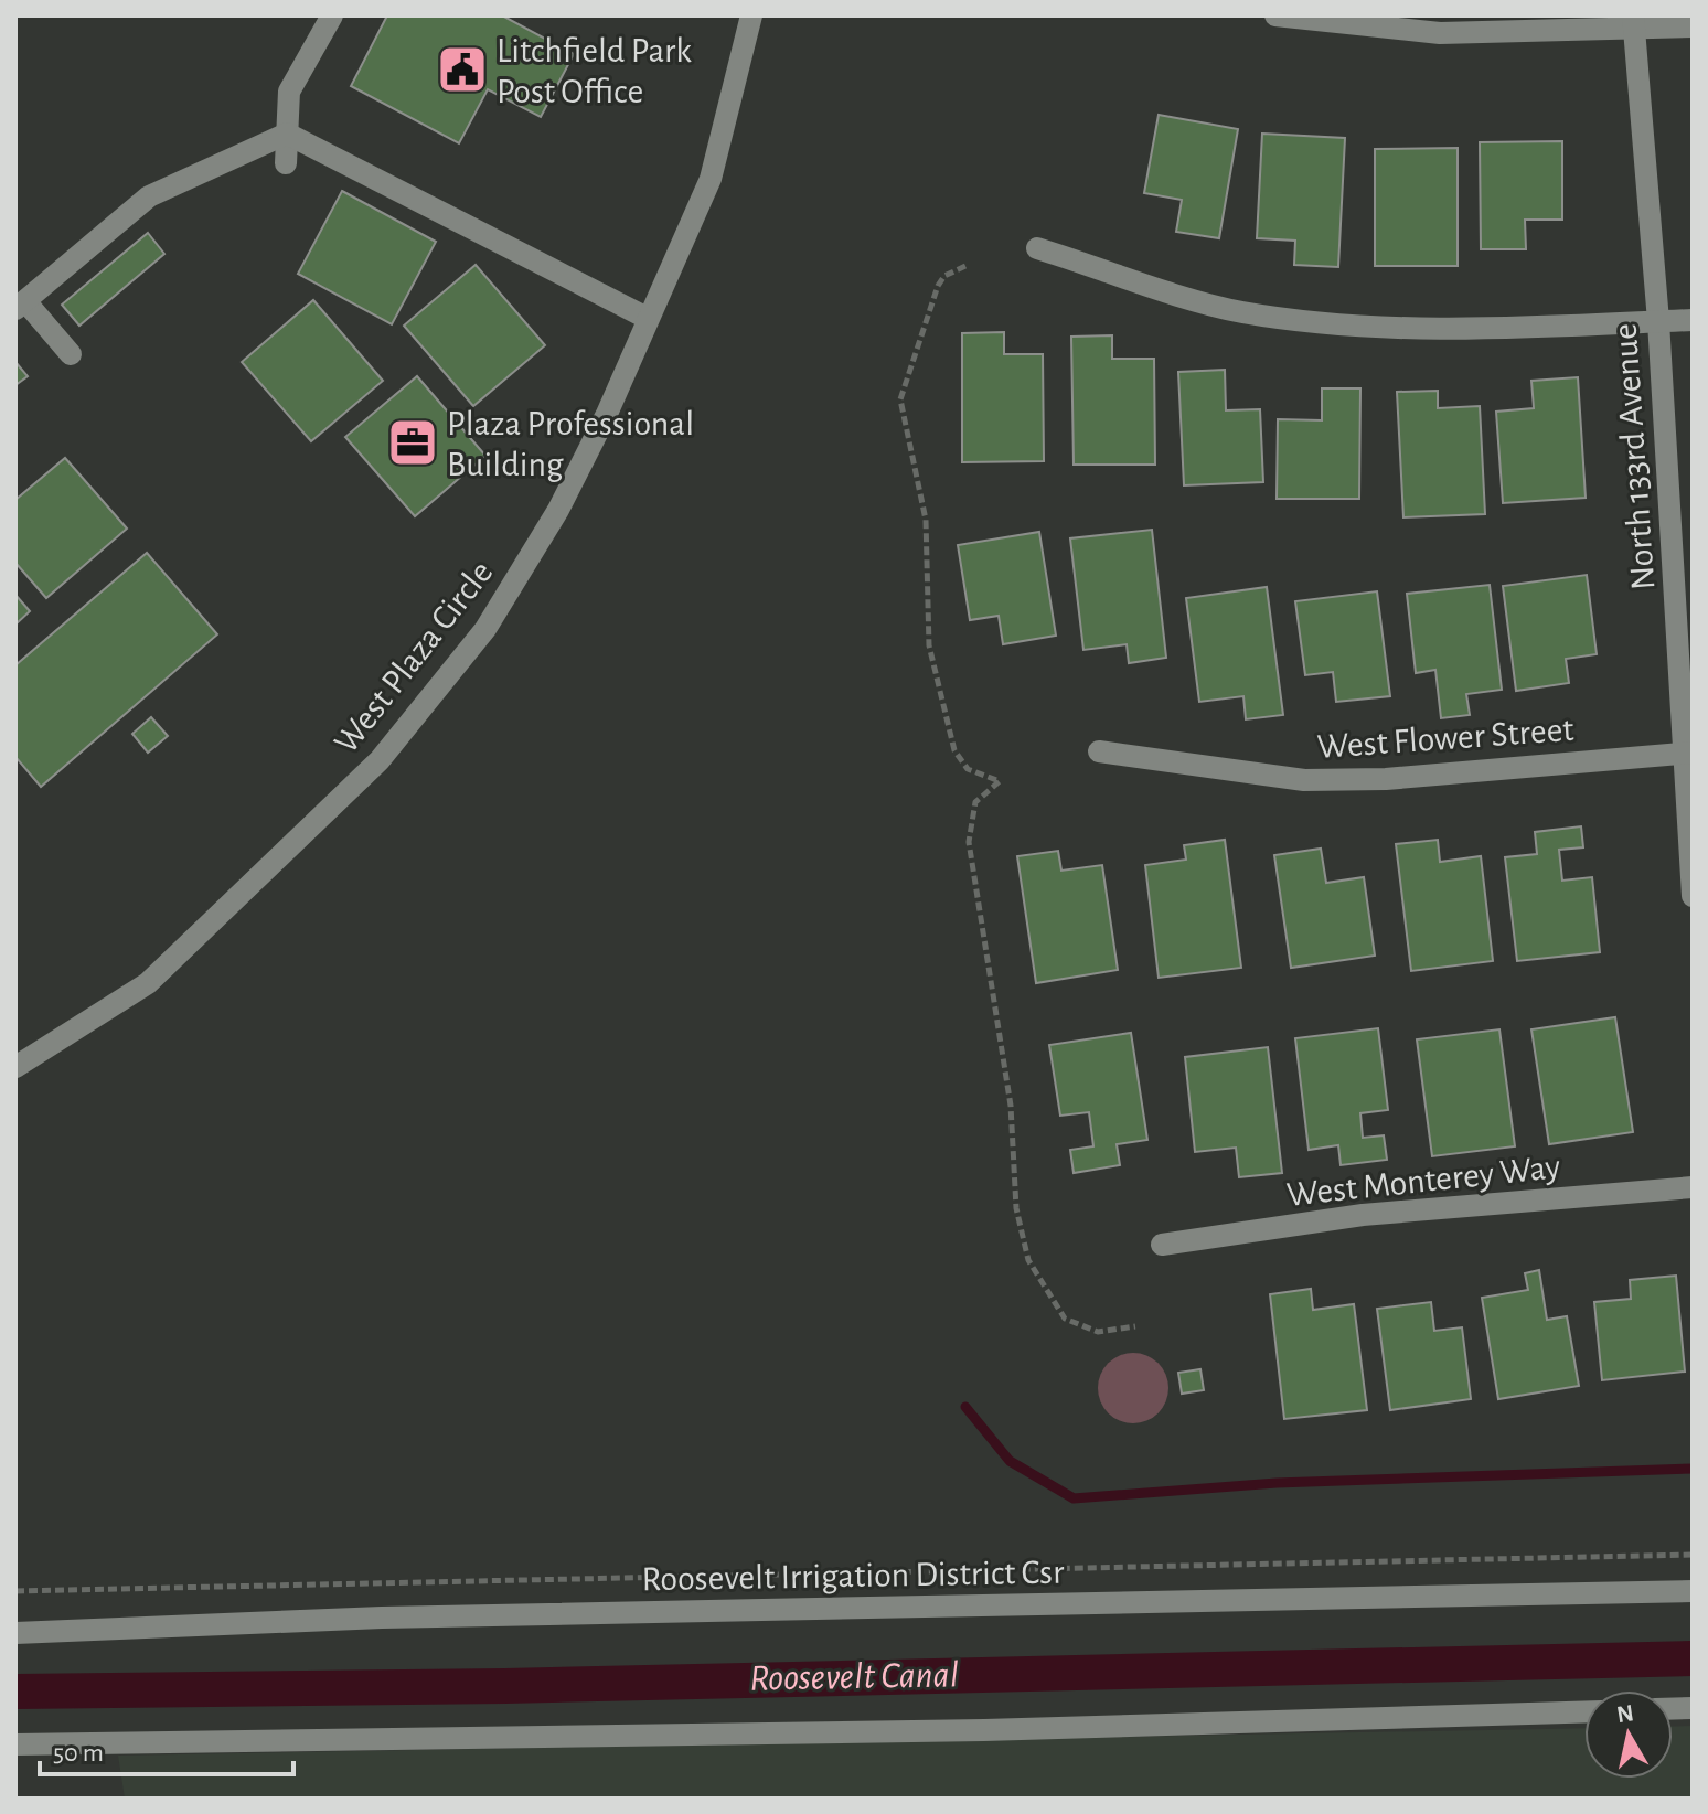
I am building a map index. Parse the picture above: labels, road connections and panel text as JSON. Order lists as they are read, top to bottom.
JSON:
{
  "streets": {
    "street": [
      "North 133rd Avenue",
      "West Plaza Circle",
      "West Flower Street",
      "West Monterey Way",
      "Roosevelt Irrigation District Csr"
    ]
  },
  "crossings": [
    ["North 133rd Avenue", "West Flower Street"]
  ],
  "water": ["Roosevelt Canal"],
  "places": {
    "public building": ["Litchfield Park Post Office"],
    "office": ["Plaza Professional Building"]
  },
  "scale_bar": "50 m",
  "north": "top"
}
